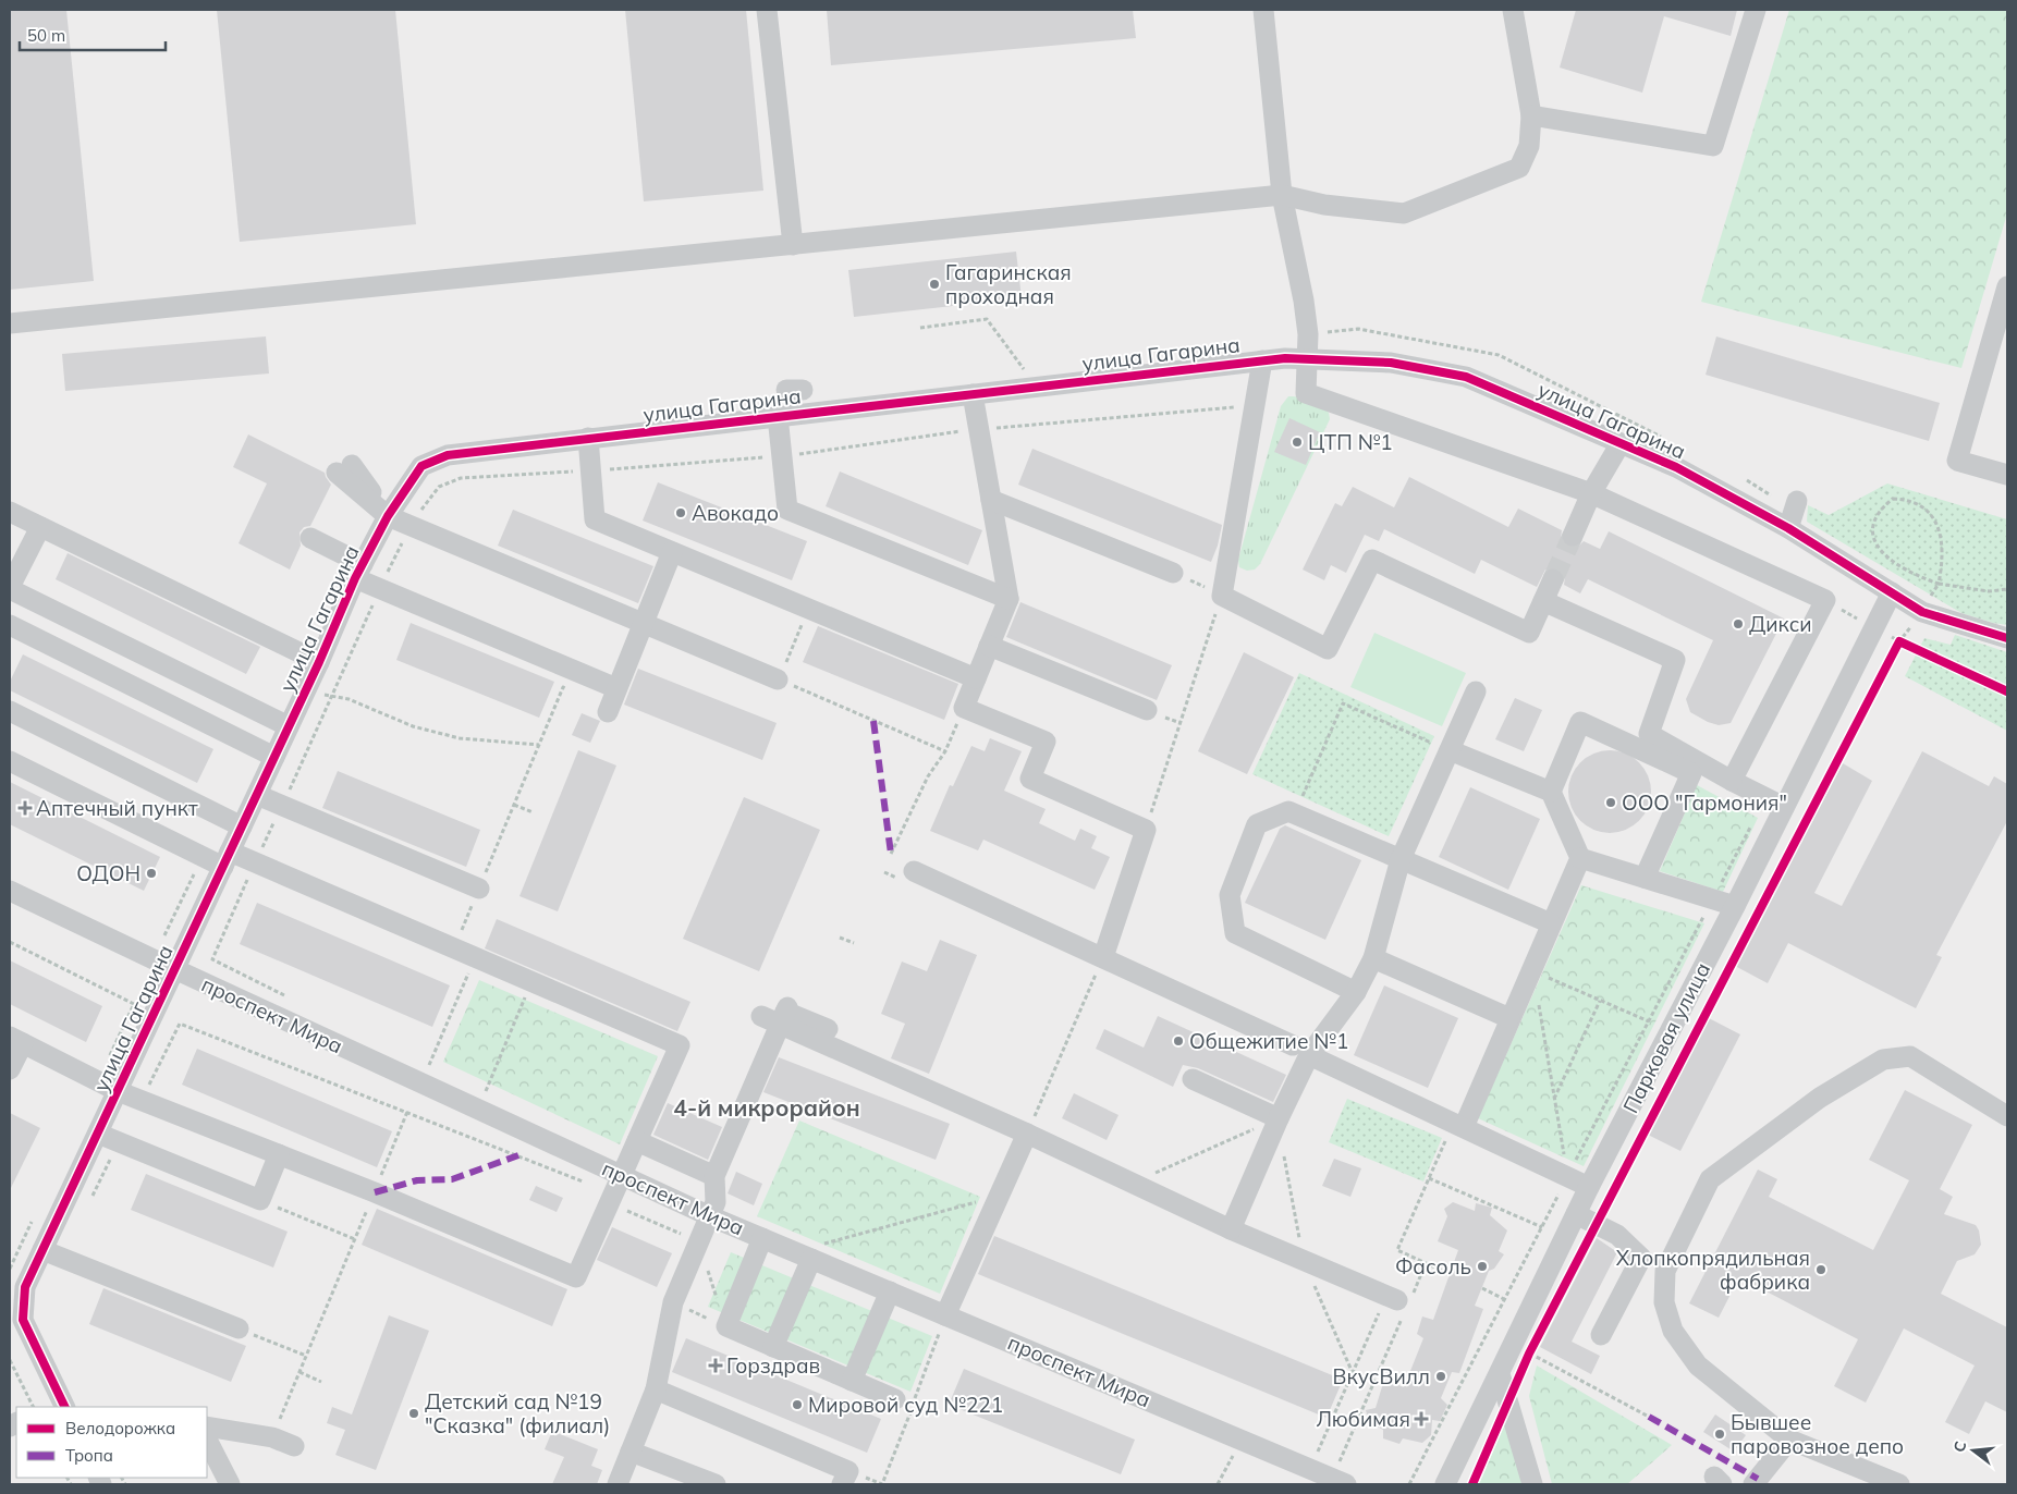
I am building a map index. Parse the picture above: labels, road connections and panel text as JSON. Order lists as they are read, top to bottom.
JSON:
{
  "streets": {
    "street": ["улица Гагарина", "проспект Мира", "Парковая улица"]
  },
  "crossings": [
    ["улица Гагарина", "проспект Мира"],
    ["улица Гагарина", "Парковая улица"]
  ],
  "districts": ["4-й микрорайон"],
  "places": {
    "other": [
      "Гагаринская проходная",
      "ЦТП №1",
      "Авокадо",
      "Дикси",
      "ООО \"Гармония\"",
      "ОДОН",
      "Общежитие №1",
      "Фасоль",
      "Хлопкопрядильная фабрика",
      "ВкусВилл",
      "Мировой суд №221",
      "Детский сад №19 \"Сказка\" (филиал)",
      "Бывшее паровозное депо"
    ],
    "health": ["Аптечный пункт", "Горздрав", "Любимая"]
  },
  "legend": ["Велодорожка", "Тропа"],
  "scale_bar": "50 m",
  "north": "left"
}
